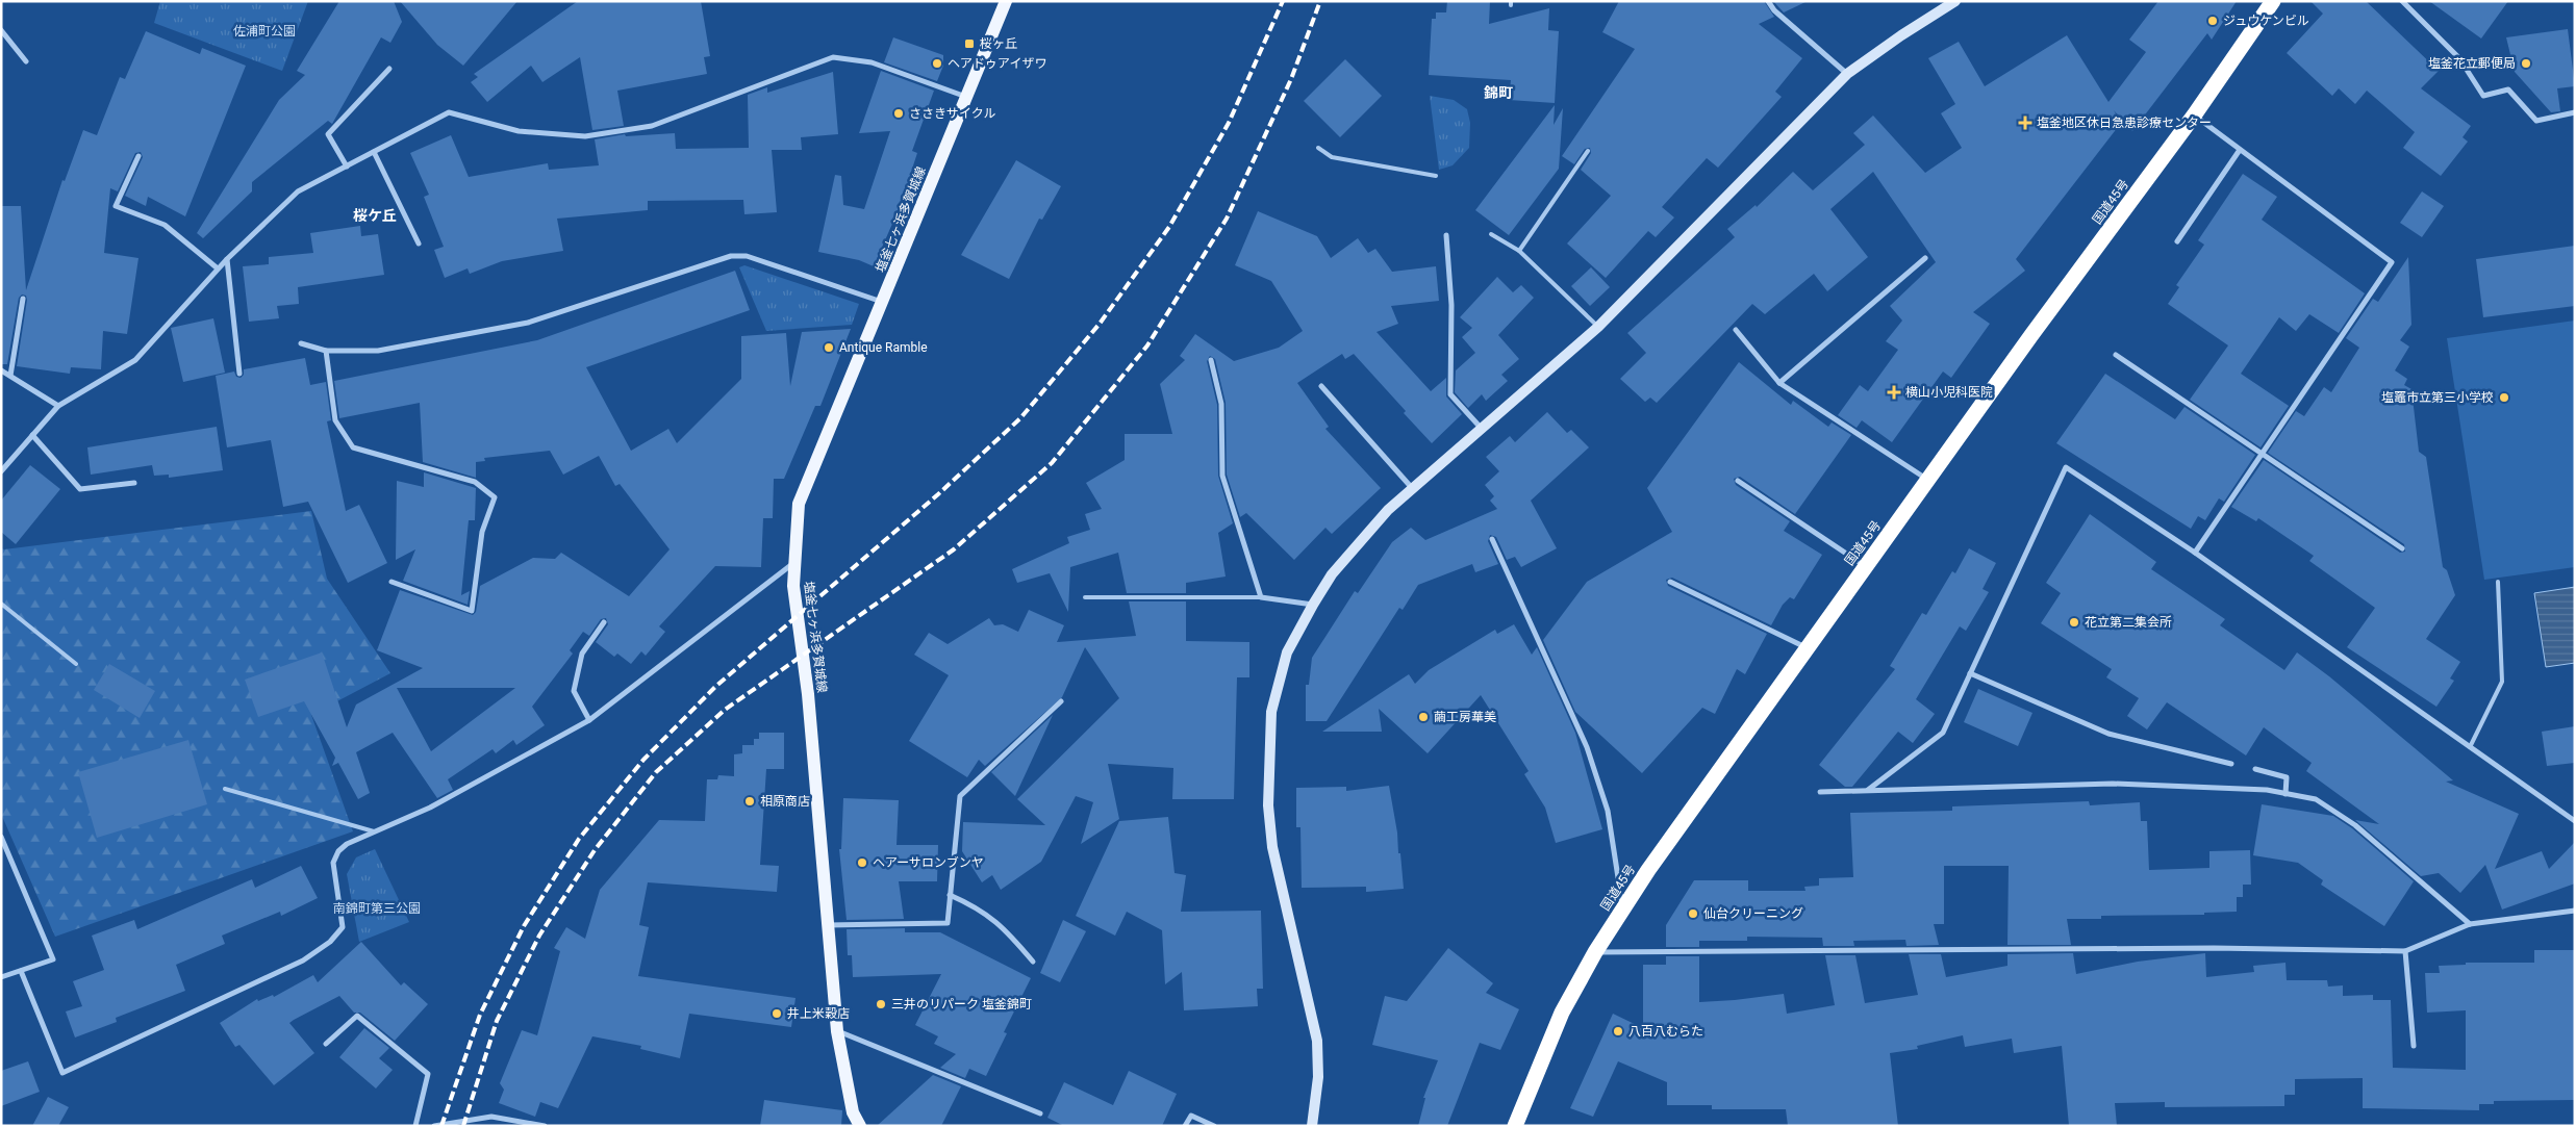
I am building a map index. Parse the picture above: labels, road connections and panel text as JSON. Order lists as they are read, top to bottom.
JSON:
{
  "streets": {
    "highway": ["国道45号"],
    "main road": ["塩釜七ヶ浜多賀城線"]
  },
  "districts": ["錦町", "桜ケ丘"],
  "parks": ["佐浦町公園", "南錦町第三公園"],
  "places": {
    "other": [
      "ジュウケンビル",
      "ヘアドゥアイザワ",
      "塩釜花立郵便局",
      "ささきサイクル",
      "Antique Ramble",
      "塩竈市立第三小学校",
      "花立第二集会所",
      "繭工房華美",
      "相原商店",
      "ヘアーサロンブンヤ",
      "仙台クリーニング",
      "三井のリパーク 塩釜錦町",
      "井上米穀店",
      "八百八むらた"
    ],
    "transit": ["桜ヶ丘"],
    "health": ["塩釜地区休日急患診療センター", "横山小児科医院"]
  }
}
